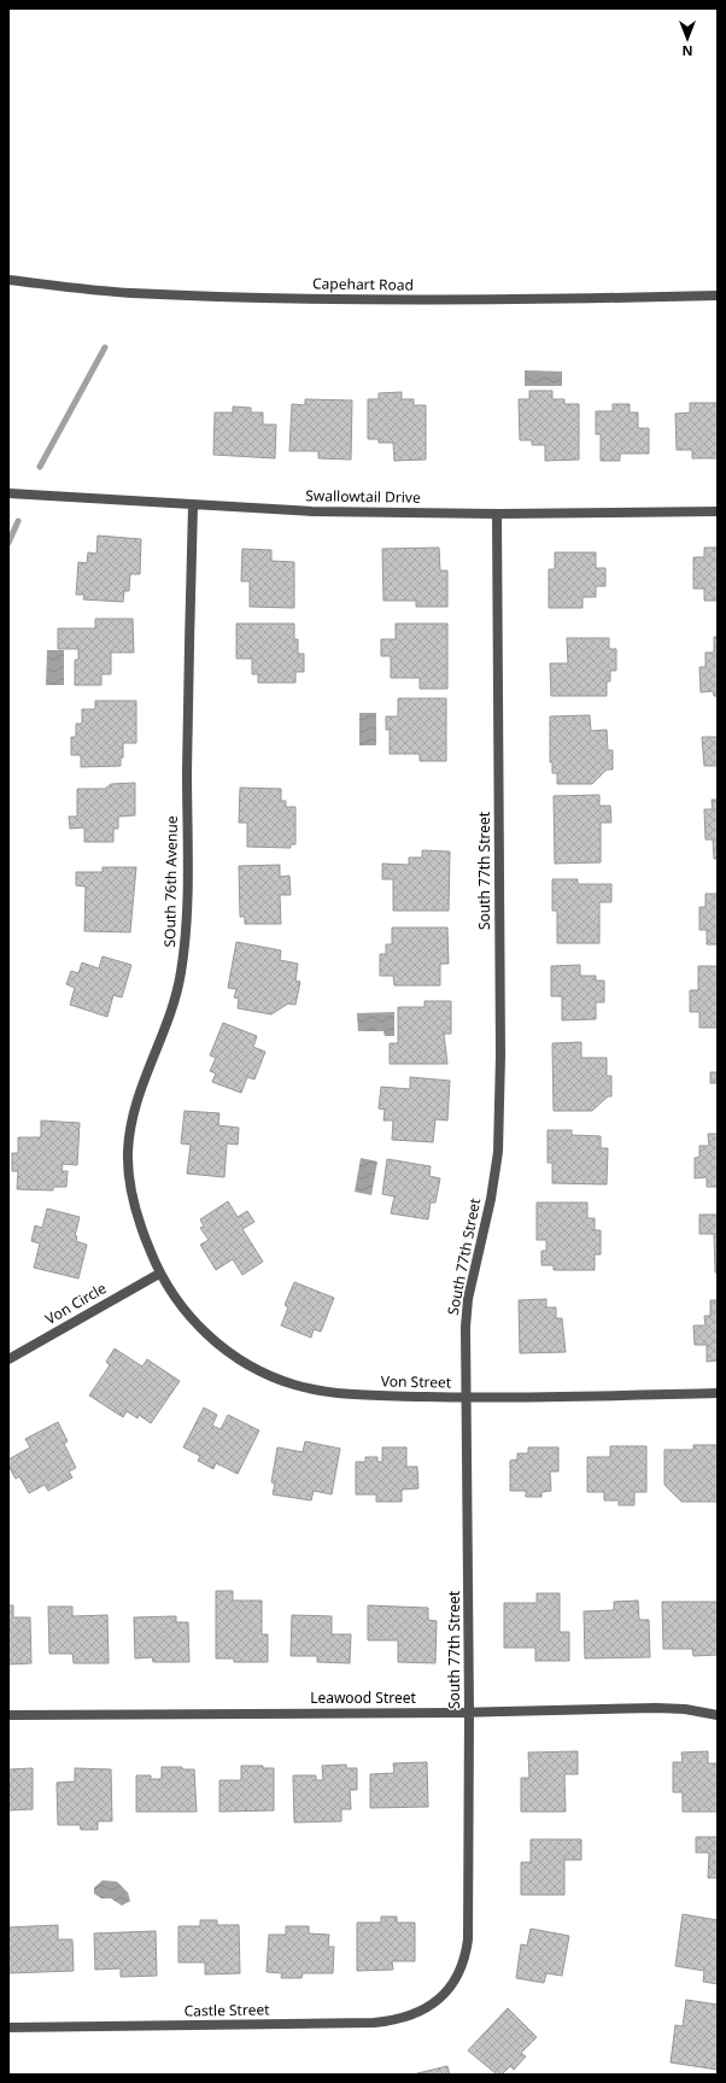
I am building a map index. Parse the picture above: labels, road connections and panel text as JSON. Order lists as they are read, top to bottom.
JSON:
{
  "streets": {
    "street": [
      "Capehart Road",
      "Swallowtail Drive",
      "South 77th Street",
      "SOuth 76th Avenue",
      "Von Circle",
      "Von Street",
      "Leawood Street",
      "Castle Street"
    ]
  },
  "crossings": [
    ["Swallowtail Drive", "South 77th Street"],
    ["Swallowtail Drive", "SOuth 76th Avenue"],
    ["South 77th Street", "Von Street"],
    ["South 77th Street", "Leawood Street"],
    ["South 77th Street", "Castle Street"],
    ["SOuth 76th Avenue", "Von Circle"],
    ["SOuth 76th Avenue", "Von Street"],
    ["Von Circle", "Von Street"]
  ],
  "north": "bottom"
}
